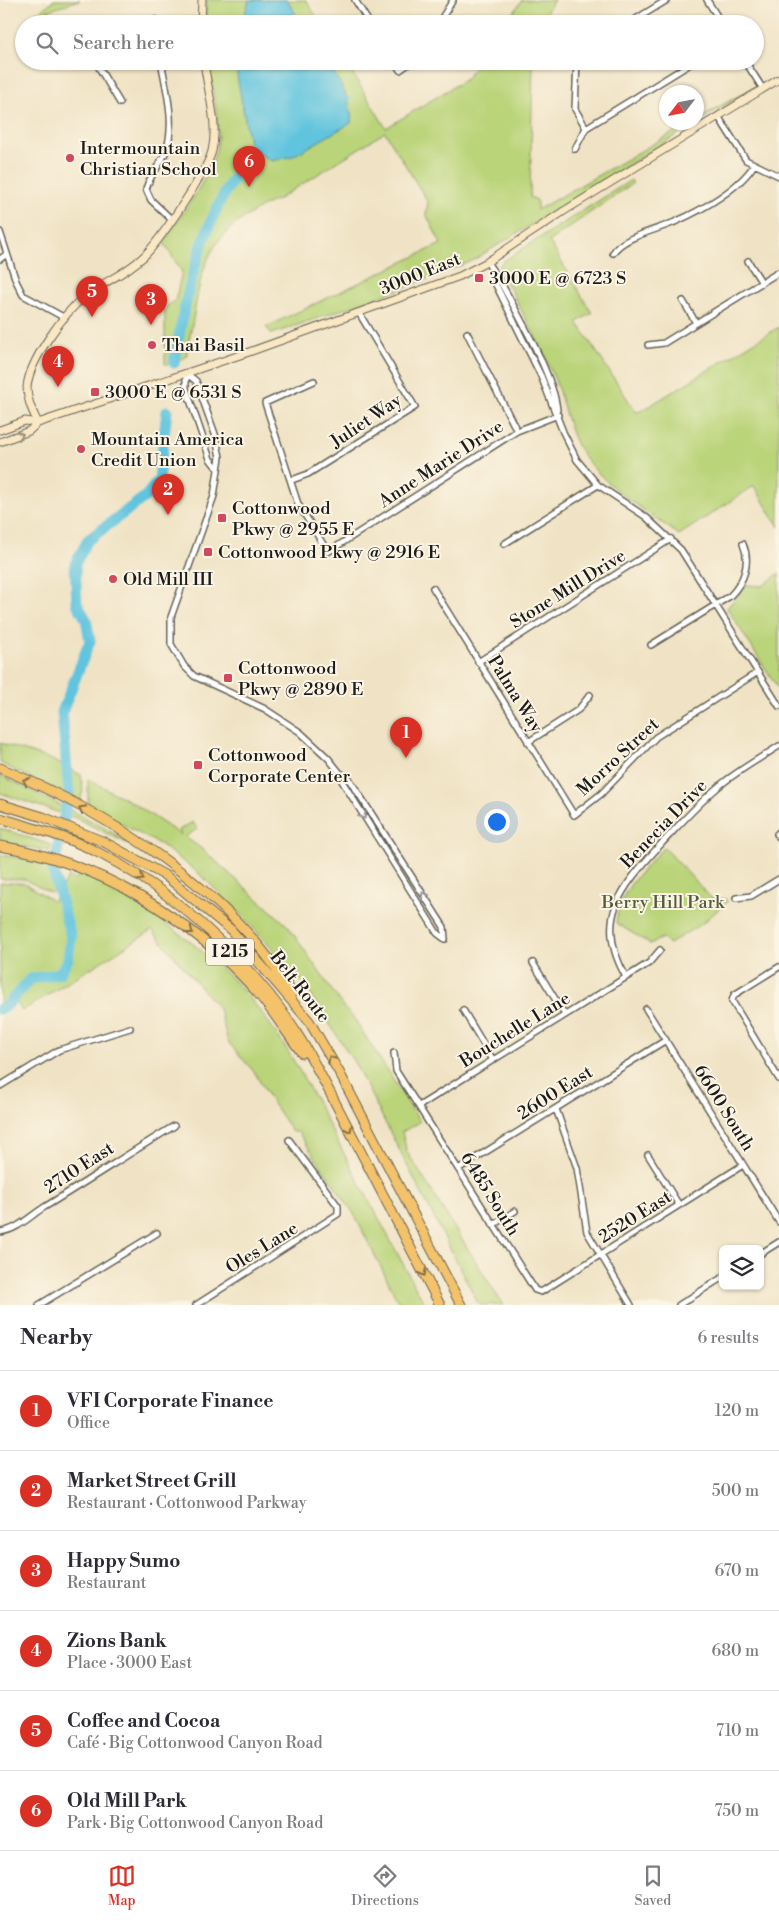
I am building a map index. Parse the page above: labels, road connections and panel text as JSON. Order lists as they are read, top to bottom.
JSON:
{
  "streets": {
    "highway": ["I 215", "Belt Route"],
    "main road": ["3000 East"],
    "street": [
      "Juliet Way",
      "Anne Marie Drive",
      "Stone Mill Drive",
      "Palma Way",
      "Morro Street",
      "Benecia Drive",
      "Bouchelle Lane",
      "2600 East",
      "6600 South",
      "2710 East",
      "6485 South",
      "2520 East",
      "Oles Lane"
    ]
  },
  "crossings": [
    ["3000 East", "Juliet Way"],
    ["Juliet Way", "Anne Marie Drive"],
    ["Stone Mill Drive", "Palma Way"],
    ["Palma Way", "Morro Street"],
    ["Benecia Drive", "Bouchelle Lane"],
    ["Bouchelle Lane", "6485 South"],
    ["2600 East", "6600 South"],
    ["2600 East", "6485 South"],
    ["6600 South", "2520 East"],
    ["6485 South", "2520 East"]
  ],
  "parks": ["Berry Hill Park"],
  "places": {
    "other": [
      "Intermountain Christian School",
      "Thai Basil",
      "Mountain America Credit Union",
      "Old Mill III"
    ],
    "transit": [
      "3000 E @ 6723 S",
      "3000 E @ 6531 S",
      "Cottonwood Pkwy @ 2955 E",
      "Cottonwood Pkwy @ 2916 E",
      "Cottonwood Pkwy @ 2890 E",
      "Cottonwood Corporate Center"
    ]
  },
  "north": "bottom left",
  "page": {
    "search": "Search here",
    "pins": [
      "6",
      "5",
      "3",
      "4",
      "2",
      "1"
    ],
    "heading": ["Nearby", "6 results"],
    "list": [
      {
        "mark": "1",
        "name": "VFI Corporate Finance",
        "note": "Office",
        "value": "120 m"
      },
      {
        "mark": "2",
        "name": "Market Street Grill",
        "note": "Restaurant · Cottonwood Parkway",
        "value": "500 m"
      },
      {
        "mark": "3",
        "name": "Happy Sumo",
        "note": "Restaurant",
        "value": "670 m"
      },
      {
        "mark": "4",
        "name": "Zions Bank",
        "note": "Place · 3000 East",
        "value": "680 m"
      },
      {
        "mark": "5",
        "name": "Coffee and Cocoa",
        "note": "Café · Big Cottonwood Canyon Road",
        "value": "710 m"
      },
      {
        "mark": "6",
        "name": "Old Mill Park",
        "note": "Park · Big Cottonwood Canyon Road",
        "value": "750 m"
      }
    ],
    "nav": ["Map", "Directions", "Saved"]
  }
}
